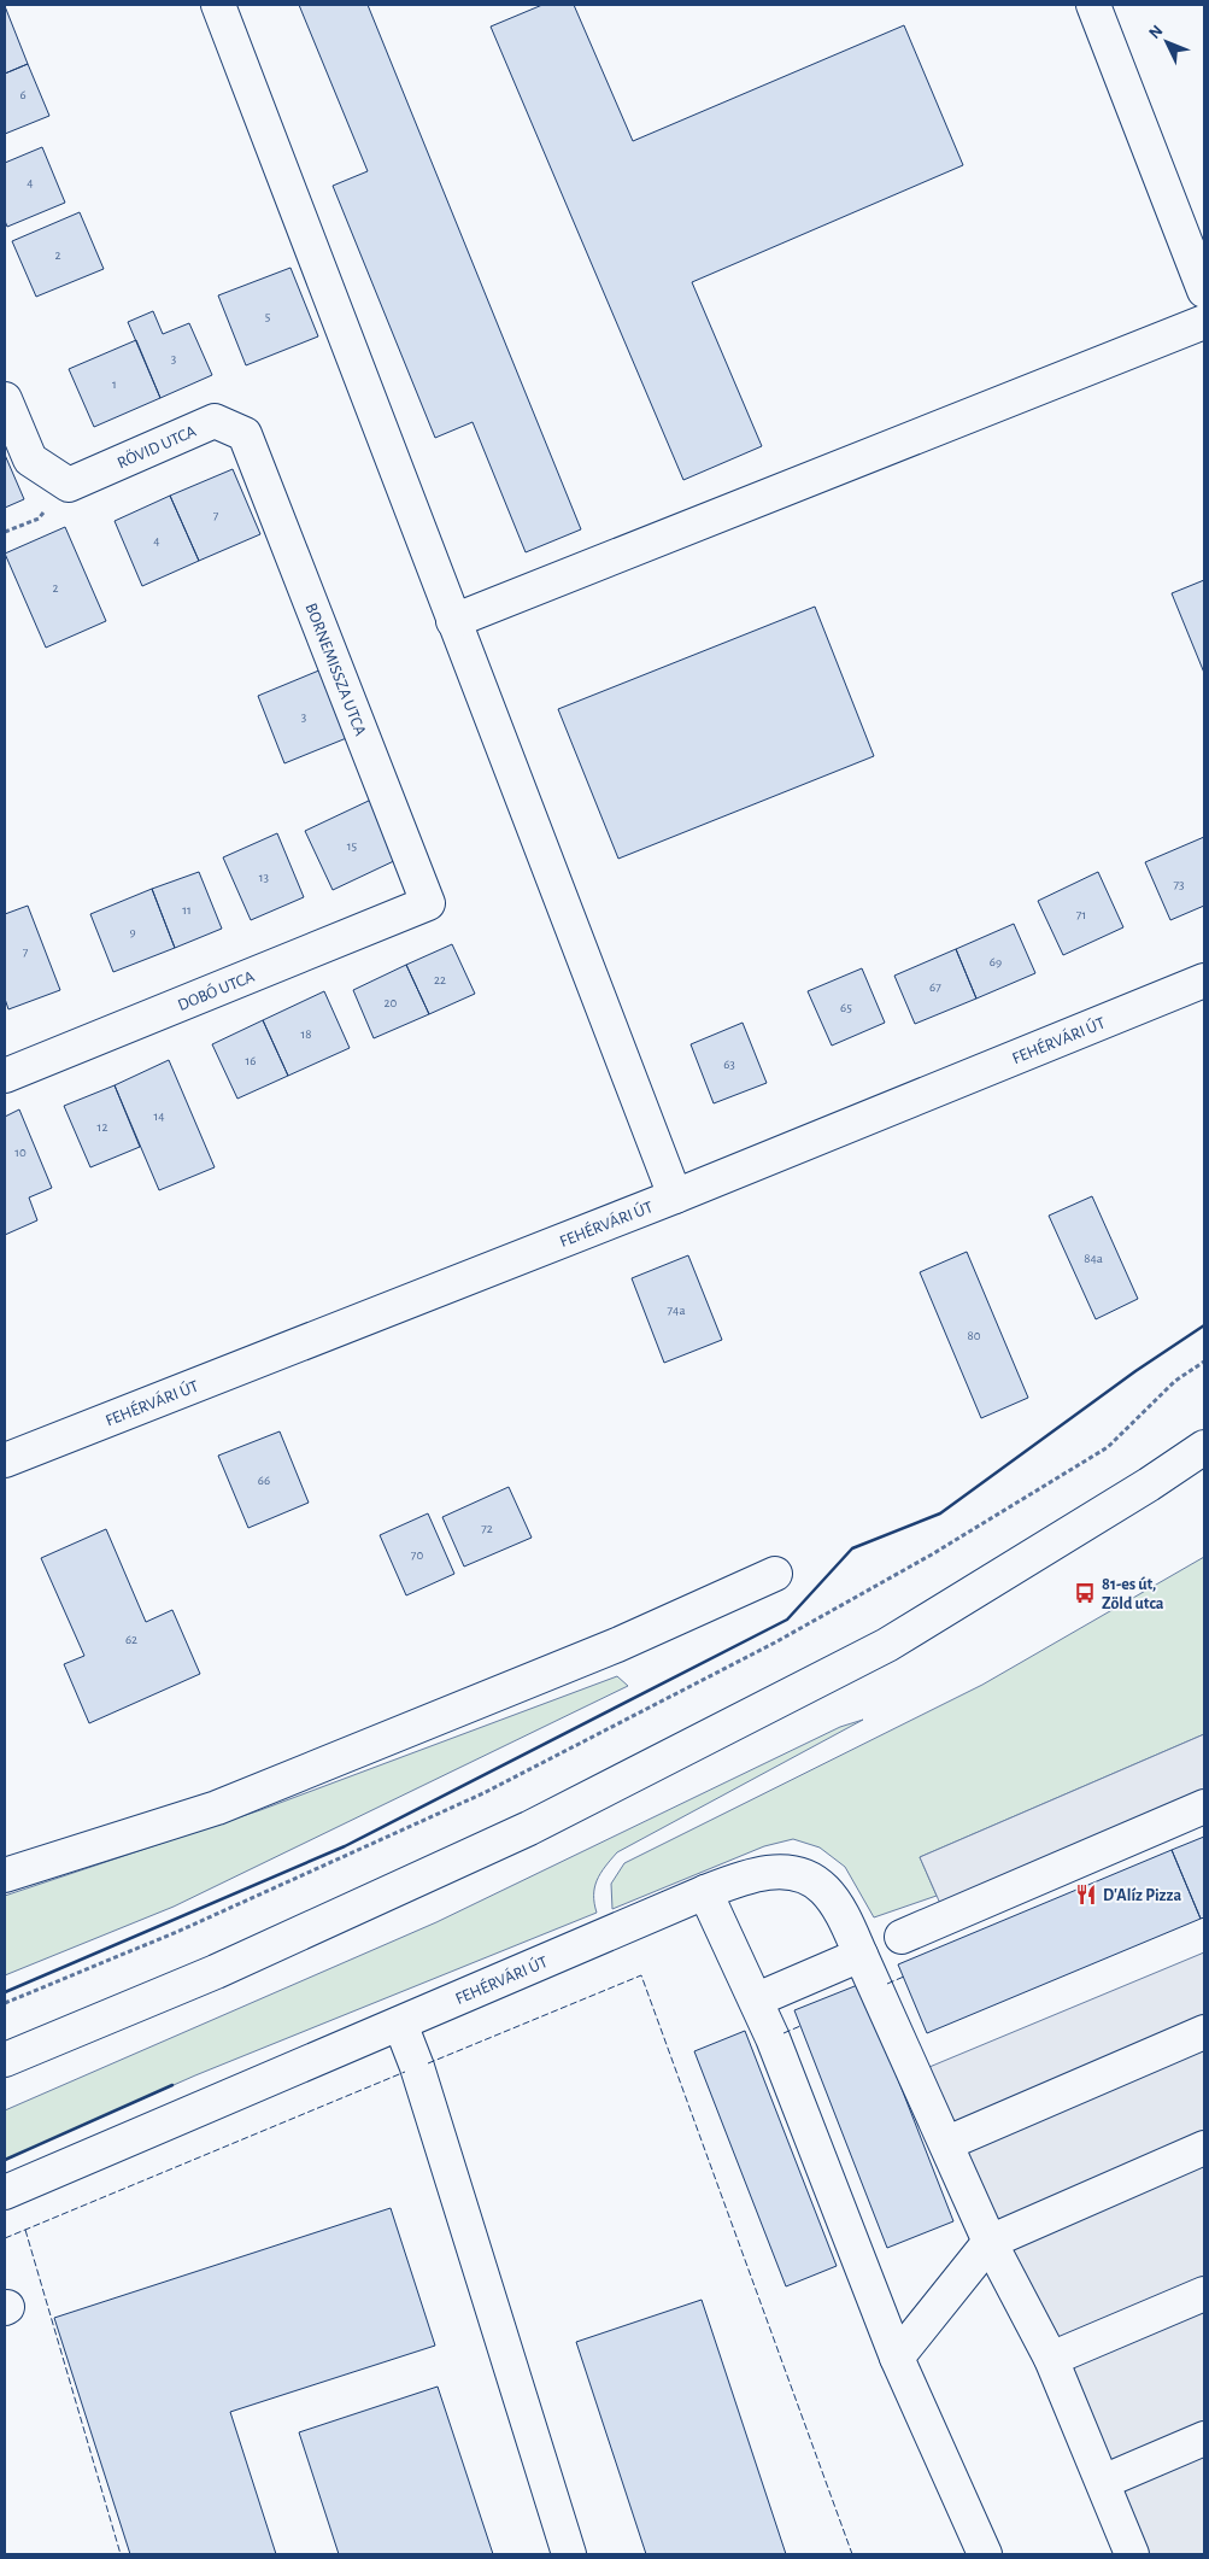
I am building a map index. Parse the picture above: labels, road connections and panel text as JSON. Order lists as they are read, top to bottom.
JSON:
{
  "streets": {
    "street": [
      "RÖVID UTCA",
      "BORNEMISSZA UTCA",
      "DOBÓ UTCA",
      "FEHÉRVÁRI ÚT"
    ]
  },
  "crossings": [
    ["RÖVID UTCA", "BORNEMISSZA UTCA"],
    ["BORNEMISSZA UTCA", "DOBÓ UTCA"]
  ],
  "places": {
    "bus stop": ["81-es út, Zöld utca"],
    "restaurant": ["D'Alíz Pizza"]
  },
  "house_numbers": [
    "6",
    "4",
    "2",
    "5",
    "3",
    "1",
    "7",
    "4",
    "2",
    "3",
    "15",
    "13",
    "73",
    "11",
    "71",
    "9",
    "7",
    "69",
    "22",
    "67",
    "20",
    "65",
    "18",
    "16",
    "63",
    "14",
    "12",
    "10",
    "84a",
    "74a",
    "80",
    "66",
    "72",
    "70",
    "62"
  ],
  "north": "top left"
}
